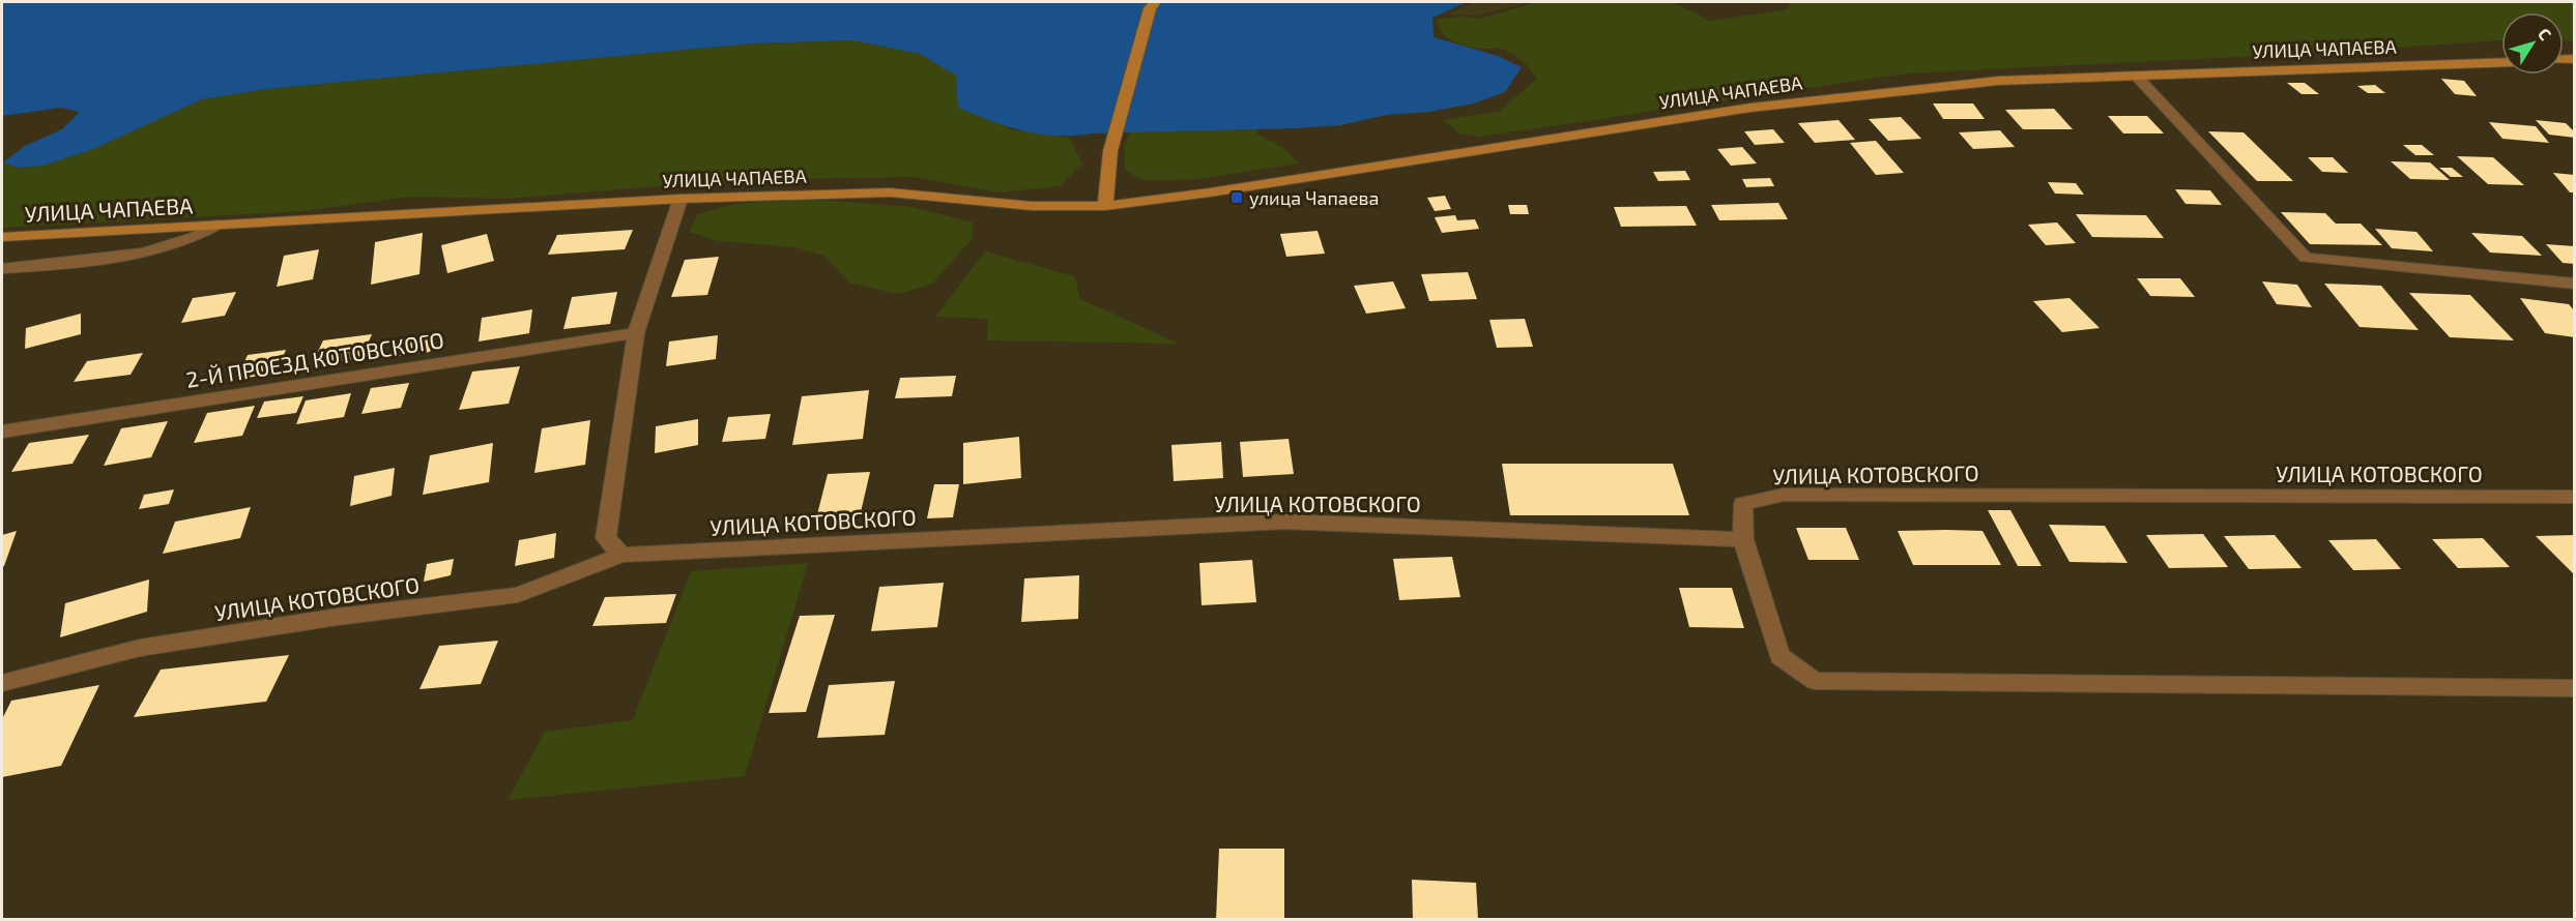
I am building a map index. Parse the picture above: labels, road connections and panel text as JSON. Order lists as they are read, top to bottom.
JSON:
{
  "streets": {
    "main road": ["УЛИЦА ЧАПАЕВА"],
    "street": ["2-Й ПРОЕЗД КОТОВСКОГО", "УЛИЦА КОТОВСКОГО"]
  },
  "places": {
    "transit": ["улица Чапаева"]
  },
  "north": "top right"
}
